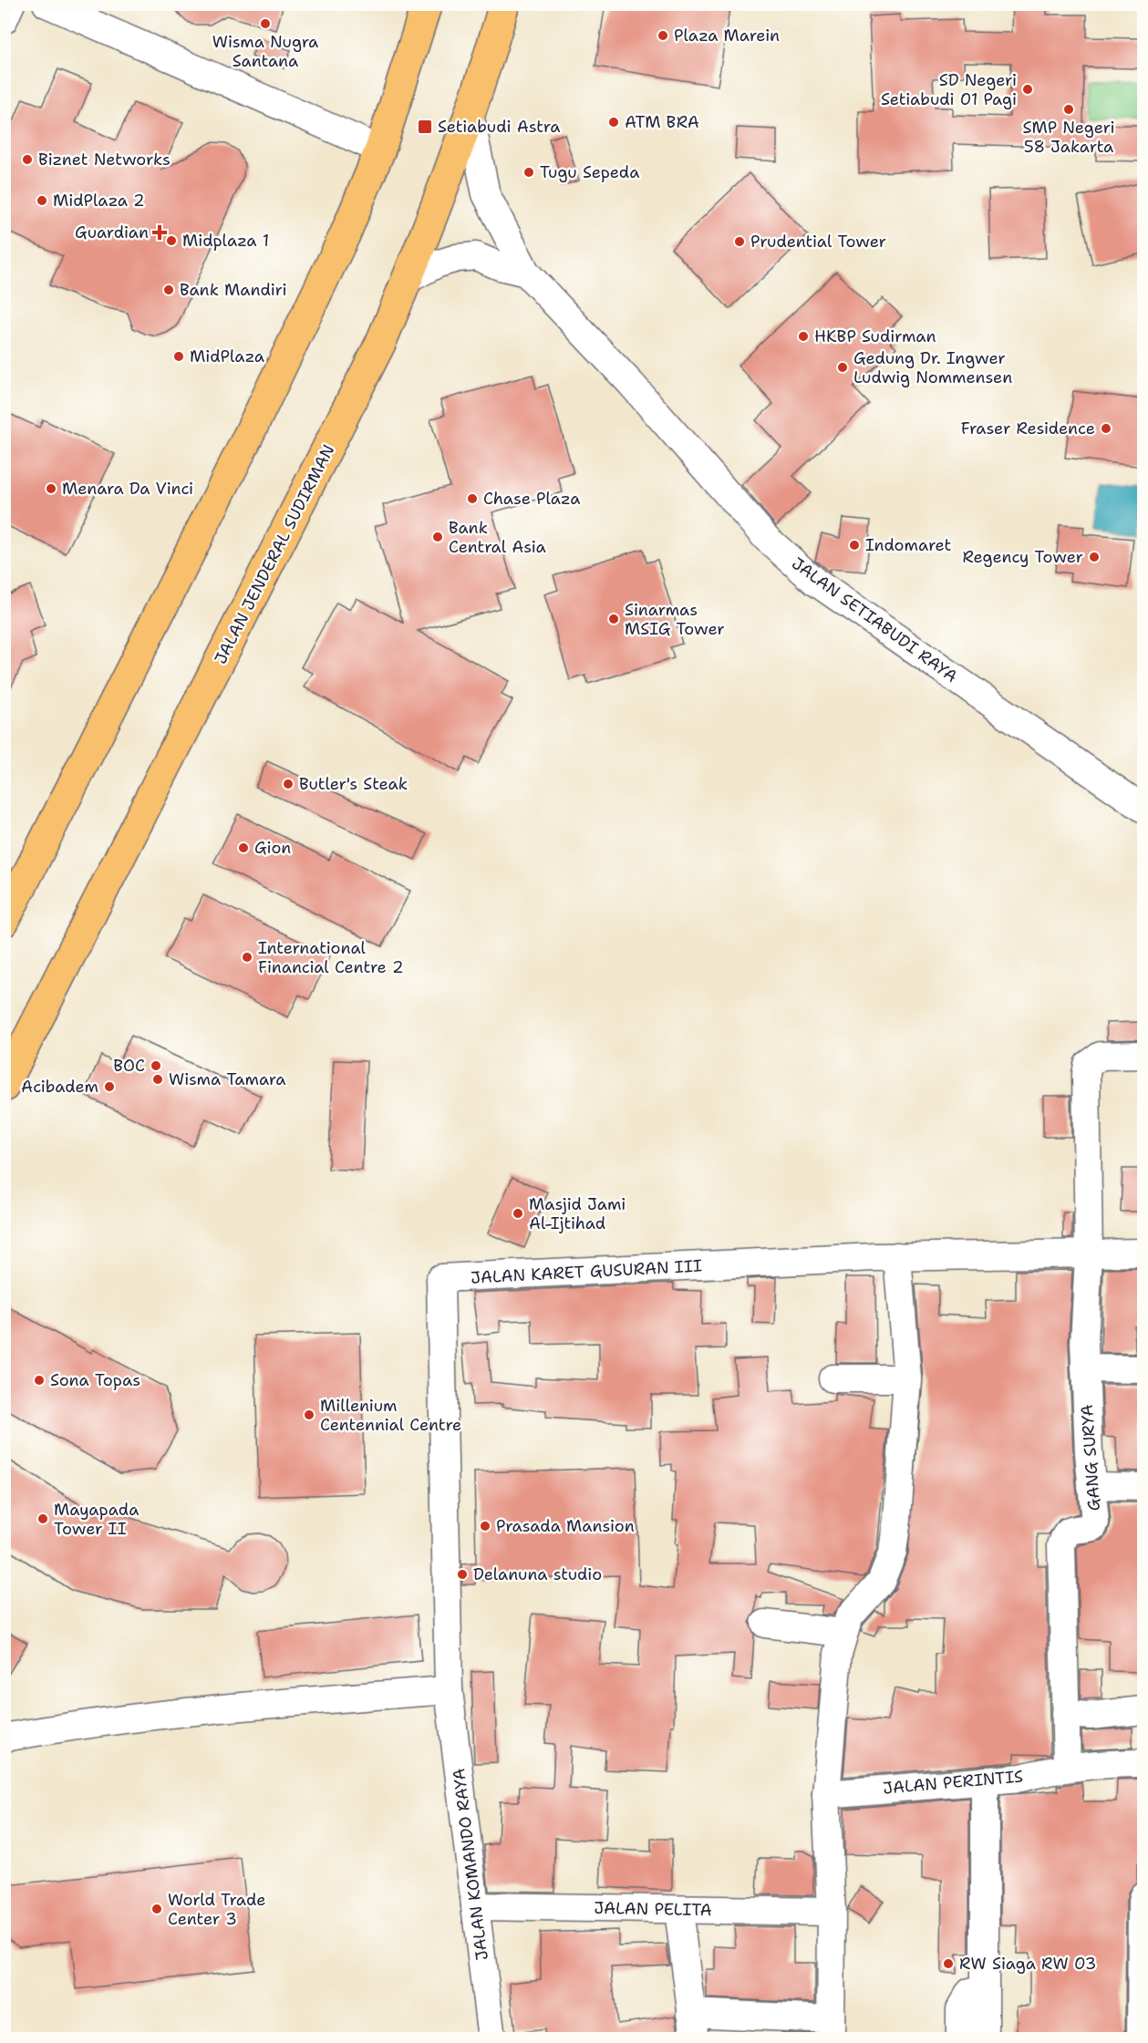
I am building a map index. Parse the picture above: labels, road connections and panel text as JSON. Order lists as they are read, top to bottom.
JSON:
{
  "streets": {
    "main road": ["JALAN JENDERAL SUDIRMAN"],
    "street": [
      "JALAN SETIABUDI RAYA",
      "JALAN KARET GUSURAN III",
      "GANG SURYA",
      "JALAN PERINTIS",
      "JALAN KOMANDO RAYA",
      "JALAN PELITA"
    ]
  },
  "crossings": [
    ["JALAN JENDERAL SUDIRMAN", "JALAN SETIABUDI RAYA"],
    ["JALAN KARET GUSURAN III", "GANG SURYA"],
    ["JALAN KARET GUSURAN III", "JALAN KOMANDO RAYA"],
    ["GANG SURYA", "JALAN PERINTIS"],
    ["JALAN KOMANDO RAYA", "JALAN PELITA"]
  ],
  "places": {
    "other": [
      "Wisma Nugra Santana",
      "Plaza Marein",
      "SD Negeri Setiabudi 01 Pagi",
      "SMP Negeri 58 Jakarta",
      "ATM BRA",
      "Biznet Networks",
      "Tugu Sepeda",
      "MidPlaza 2",
      "Midplaza 1",
      "Prudential Tower",
      "Bank Mandiri",
      "HKBP Sudirman",
      "MidPlaza",
      "Gedung Dr. Ingwer Ludwig Nommensen",
      "Fraser Residence",
      "Menara Da Vinci",
      "Chase Plaza",
      "Bank Central Asia",
      "Indomaret",
      "Regency Tower",
      "Sinarmas MSIG Tower",
      "Butler's Steak",
      "Gion",
      "International Financial Centre 2",
      "BOC",
      "Wisma Tamara",
      "Acibadem",
      "Masjid Jami Al-Ijtihad",
      "Sona Topas",
      "Millenium Centennial Centre",
      "Mayapada Tower II",
      "Prasada Mansion",
      "Delanuna studio",
      "World Trade Center 3",
      "RW Siaga RW 03"
    ],
    "transit": ["Setiabudi Astra"],
    "health": ["Guardian"]
  }
}
